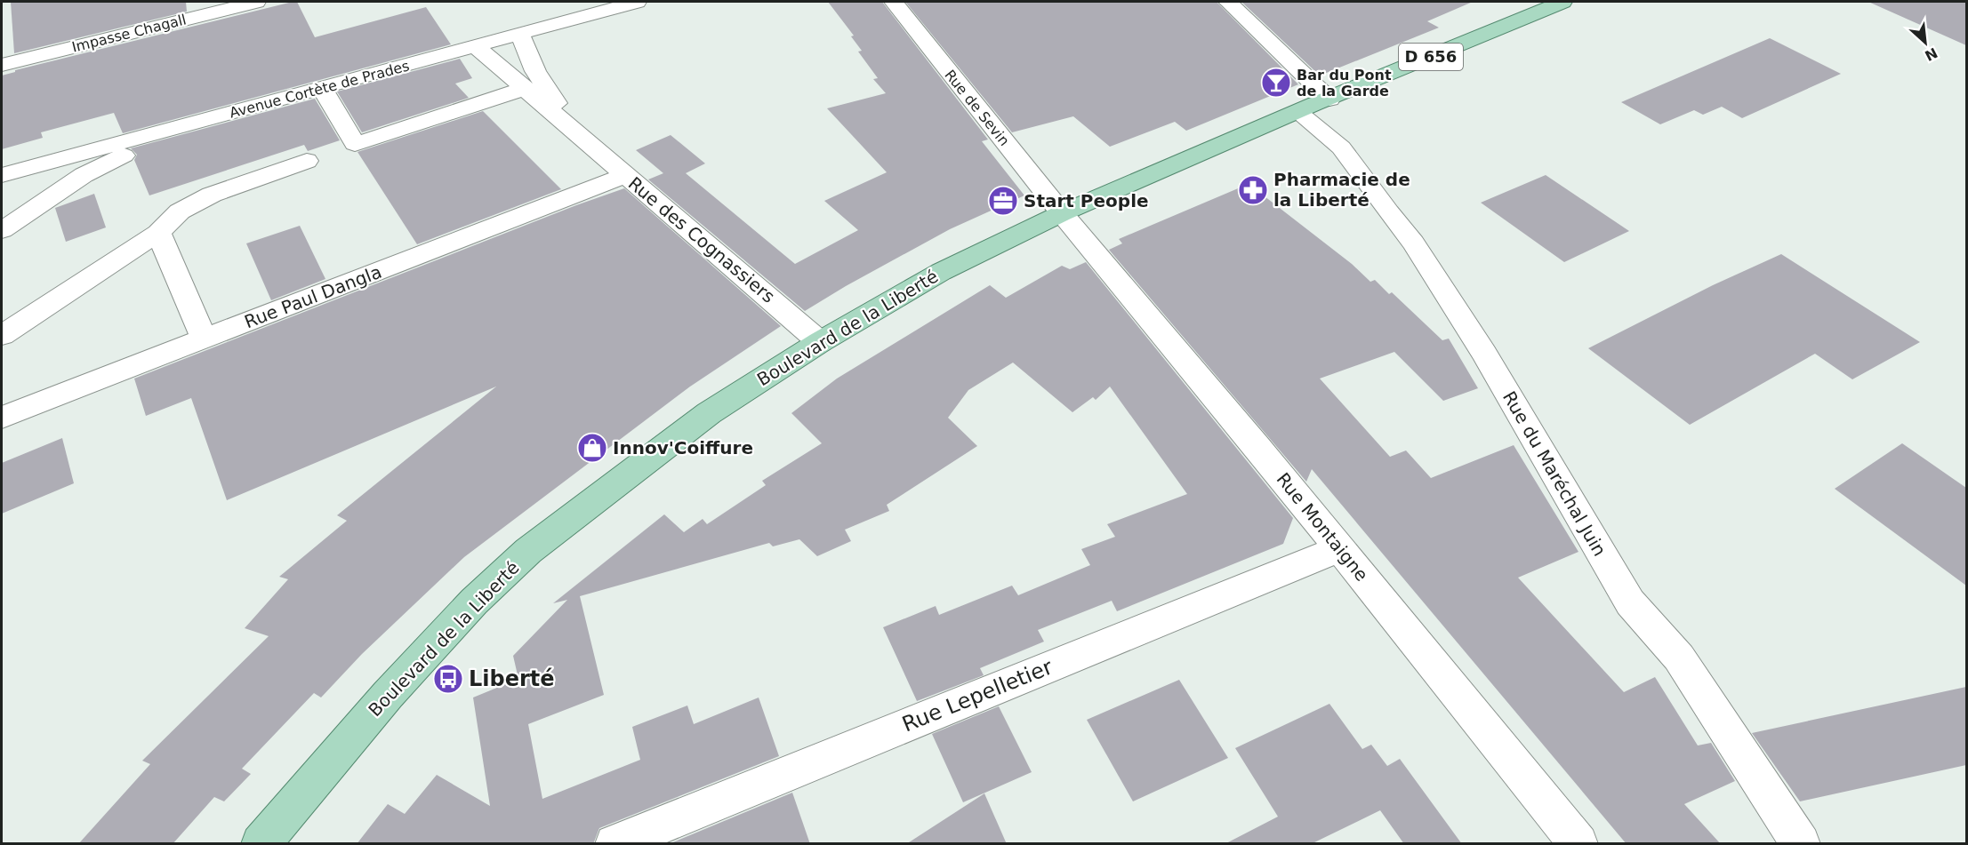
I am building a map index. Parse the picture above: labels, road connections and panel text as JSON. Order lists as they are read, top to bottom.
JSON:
{
  "streets": {
    "main road": ["D 656", "Boulevard de la Liberté"],
    "street": [
      "Impasse Chagall",
      "Avenue Cortète de Prades",
      "Rue de Sevin",
      "Rue des Cognassiers",
      "Rue Paul Dangla",
      "Rue du Maréchal Juin",
      "Rue Montaigne",
      "Rue Lepelletier"
    ]
  },
  "crossings": [
    ["Rue de Sevin", "Boulevard de la Liberté"],
    ["Rue de Sevin", "Rue Montaigne"],
    ["Rue des Cognassiers", "Rue Paul Dangla"],
    ["Rue des Cognassiers", "Boulevard de la Liberté"],
    ["Boulevard de la Liberté", "Rue du Maréchal Juin"],
    ["Boulevard de la Liberté", "Rue Montaigne"],
    ["Rue Montaigne", "Rue Lepelletier"]
  ],
  "places": {
    "bar": ["Bar du Pont de la Garde"],
    "pharmacy": ["Pharmacie de la Liberté"],
    "office": ["Start People"],
    "shop": ["Innov'Coiffure"],
    "bus stop": ["Liberté"]
  },
  "north": "bottom right"
}
